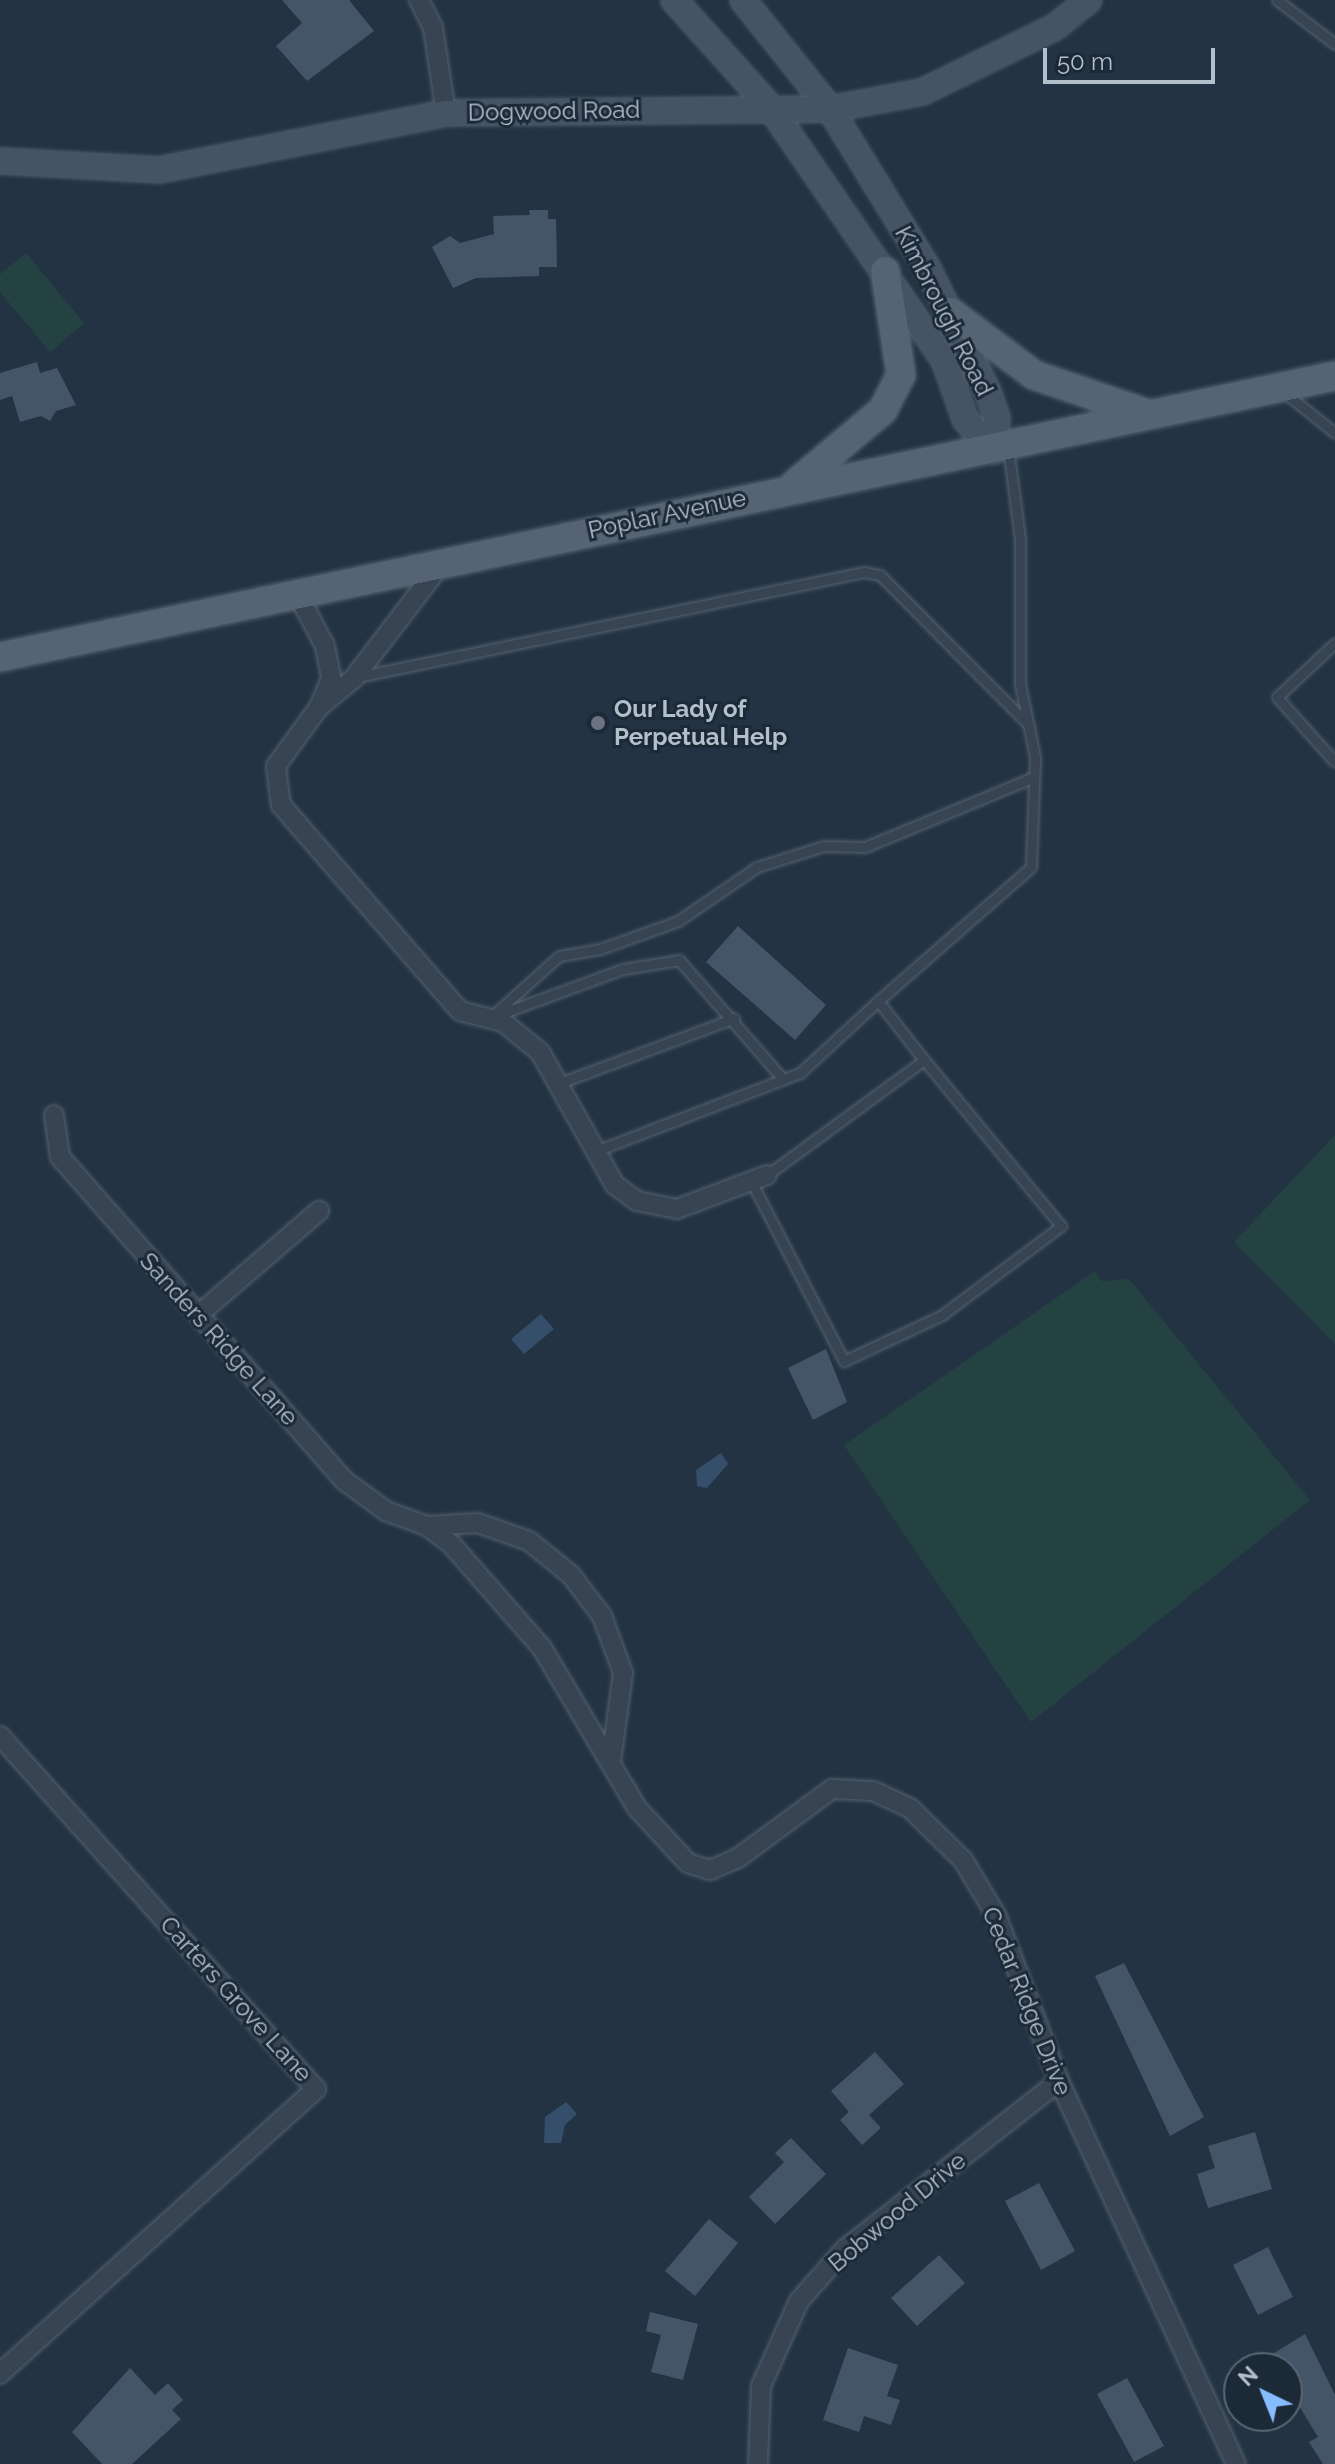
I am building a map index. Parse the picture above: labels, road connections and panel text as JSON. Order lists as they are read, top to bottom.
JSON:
{
  "streets": {
    "main road": ["Poplar Avenue"],
    "street": [
      "Dogwood Road",
      "Kimbrough Road",
      "Sanders Ridge Lane",
      "Carters Grove Lane",
      "Cedar Ridge Drive",
      "Bobwood Drive"
    ]
  },
  "crossings": [
    ["Dogwood Road", "Kimbrough Road"],
    ["Kimbrough Road", "Poplar Avenue"],
    ["Sanders Ridge Lane", "Cedar Ridge Drive"],
    ["Cedar Ridge Drive", "Bobwood Drive"]
  ],
  "places": ["Our Lady of Perpetual Help"],
  "scale_bar": "50 m",
  "north": "top left"
}
